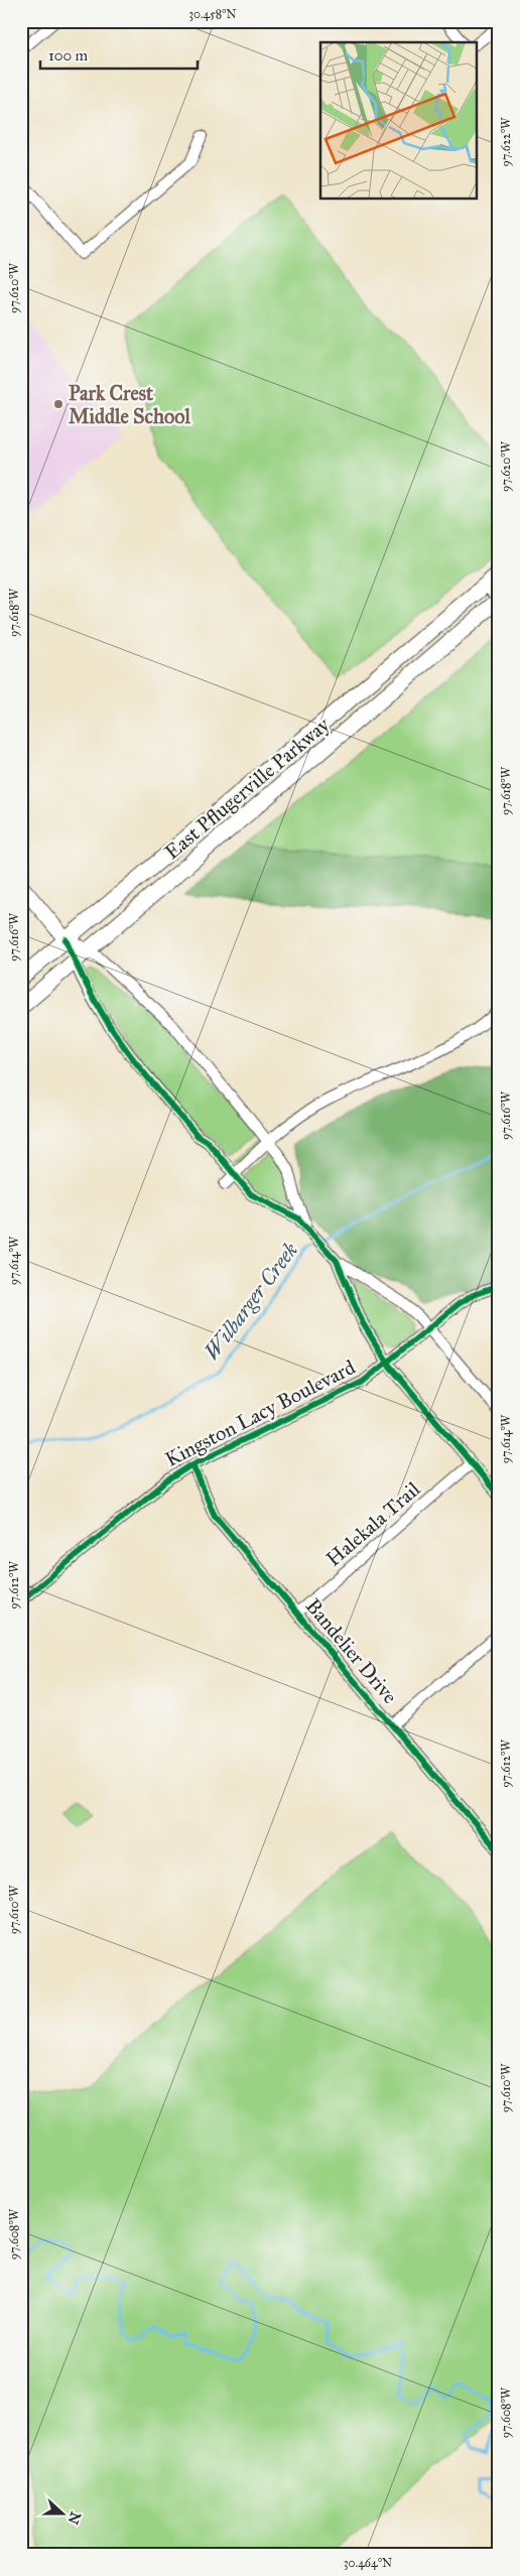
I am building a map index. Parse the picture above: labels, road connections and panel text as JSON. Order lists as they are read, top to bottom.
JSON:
{
  "streets": {
    "main road": ["East Pflugerville Parkway"],
    "street": ["Kingston Lacy Boulevard", "Halekala Trail", "Bandelier Drive"]
  },
  "crossings": [
    ["Kingston Lacy Boulevard", "Bandelier Drive"],
    ["Halekala Trail", "Bandelier Drive"]
  ],
  "water": ["Wilbarger Creek"],
  "places": ["Park Crest Middle School"],
  "scale_bar": "100 m",
  "north": "right",
  "coordinates": [
    "30.458°N",
    "97.622°W",
    "97.620°W",
    "97.618°W",
    "97.616°W",
    "97.614°W",
    "97.612°W",
    "97.610°W",
    "97.608°W",
    "30.464°N"
  ]
}
